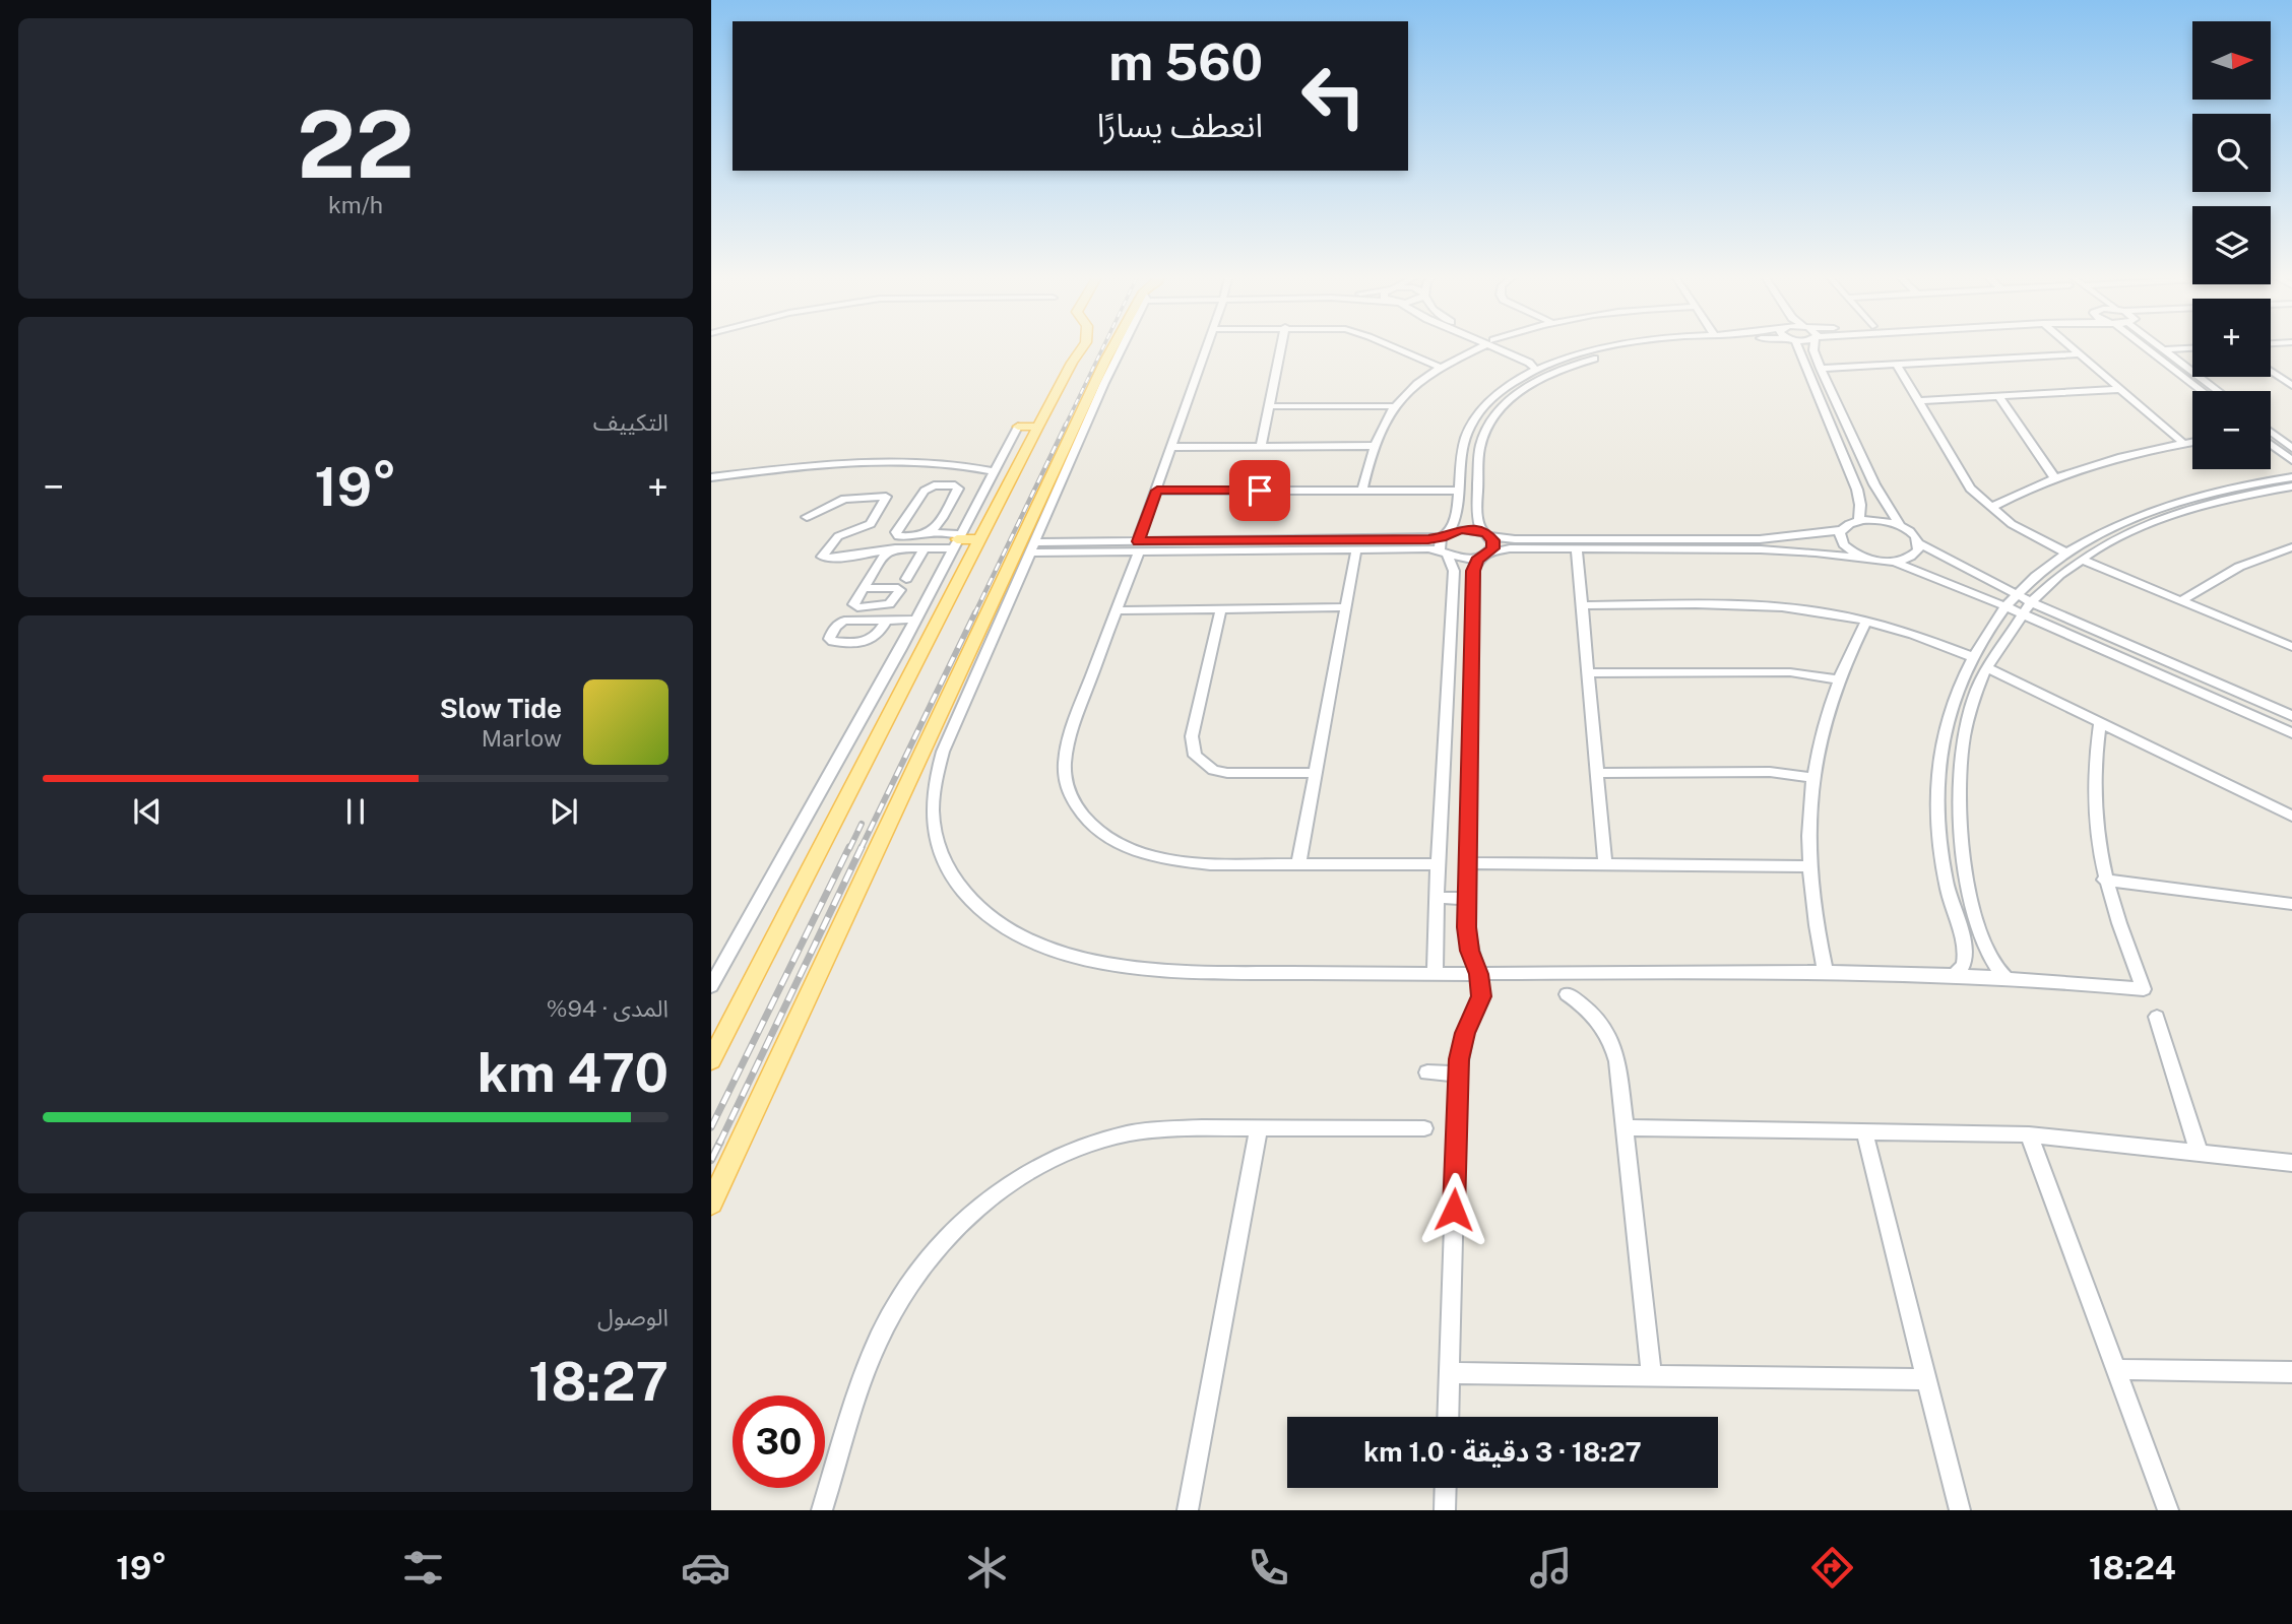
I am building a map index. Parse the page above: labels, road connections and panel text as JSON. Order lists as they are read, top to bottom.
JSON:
{
  "north": "right",
  "page": {
    "tile": [
      ["22", "km/h"],
      "التكييف",
      ["المدى · 94%", "470 km"],
      ["الوصول", "18:27"]
    ],
    "map_buttons": ["+", "−"],
    "turn": ["560 m", "انعطف يسارًا"],
    "heat": ["−", "19°", "+"],
    "song": ["Slow Tide", "Marlow"],
    "limit": "30",
    "trip": "18:27 · 3 دقيقة · 1.0 km",
    "tabs": ["18:24", "19°"]
  }
}
